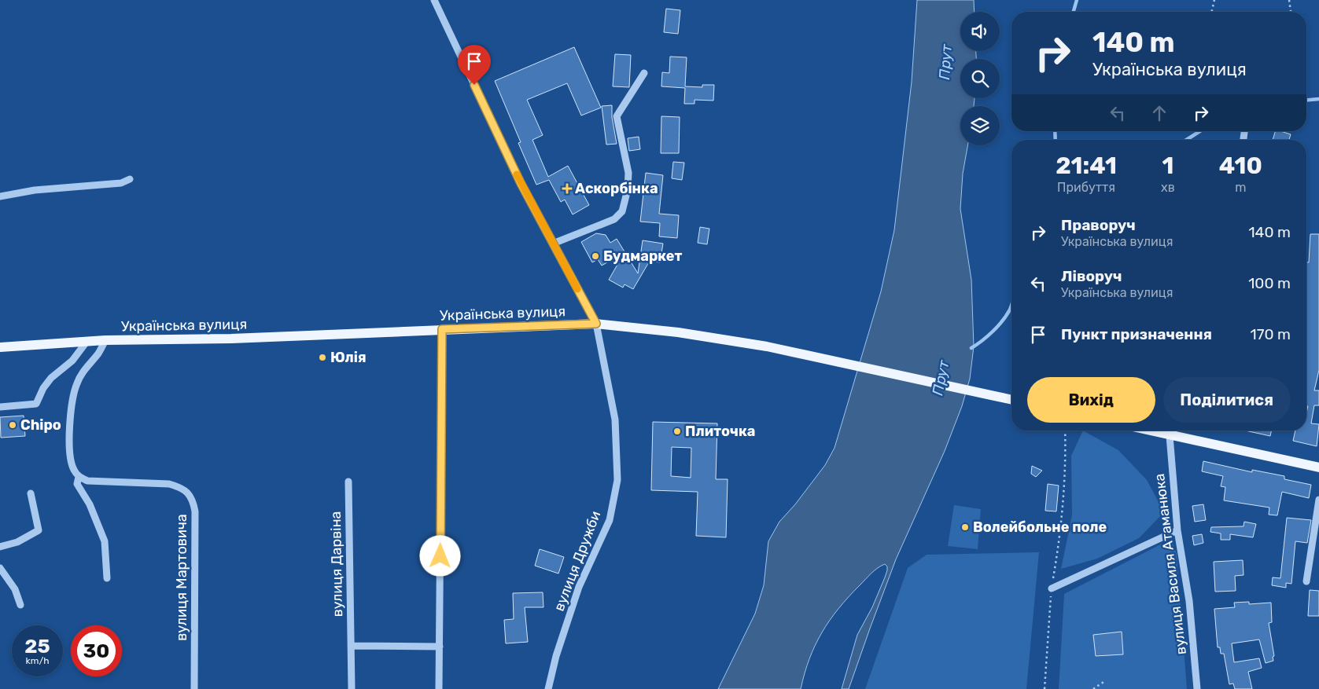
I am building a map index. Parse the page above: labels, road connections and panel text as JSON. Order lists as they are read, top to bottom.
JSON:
{
  "streets": {
    "main road": ["Українська вулиця"],
    "street": [
      "вулиця Дружби",
      "вулиця Дарвіна",
      "вулиця Василя Атаманюка",
      "вулиця Мартовича"
    ]
  },
  "crossings": [
    ["Українська вулиця", "вулиця Дружби"]
  ],
  "water": ["Прут"],
  "places": {
    "health": ["Аскорбінка"],
    "other": [
      "Будмаркет",
      "Юлія",
      "Chipo",
      "Плиточка",
      "Волейбольне поле"
    ]
  },
  "page": {
    "turn": ["140 m", "Українська вулиця"],
    "eta": [
      "21:41",
      "Прибуття",
      "1",
      "хв",
      "410",
      "m"
    ],
    "list": [
      {
        "name": "Праворуч",
        "note": "Українська вулиця",
        "value": "140 m"
      },
      {
        "name": "Ліворуч",
        "note": "Українська вулиця",
        "value": "100 m"
      },
      {
        "name": "Пункт призначення",
        "value": "170 m"
      }
    ],
    "buttons": ["Вихід", "Поділитися"],
    "speed": "25 km/h",
    "limit": "30"
  }
}
